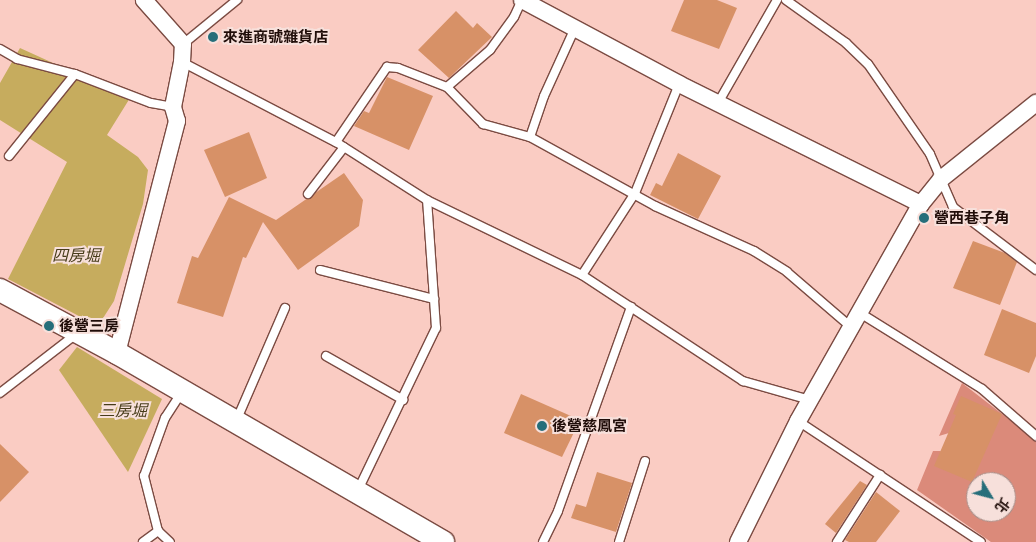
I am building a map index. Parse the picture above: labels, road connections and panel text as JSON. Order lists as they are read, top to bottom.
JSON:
{
  "water": ["四房堀", "三房堀"],
  "places": [
    "來進商號雜貨店",
    "營西巷子角",
    "後營三房",
    "後營慈鳳宮"
  ],
  "north": "bottom right"
}
